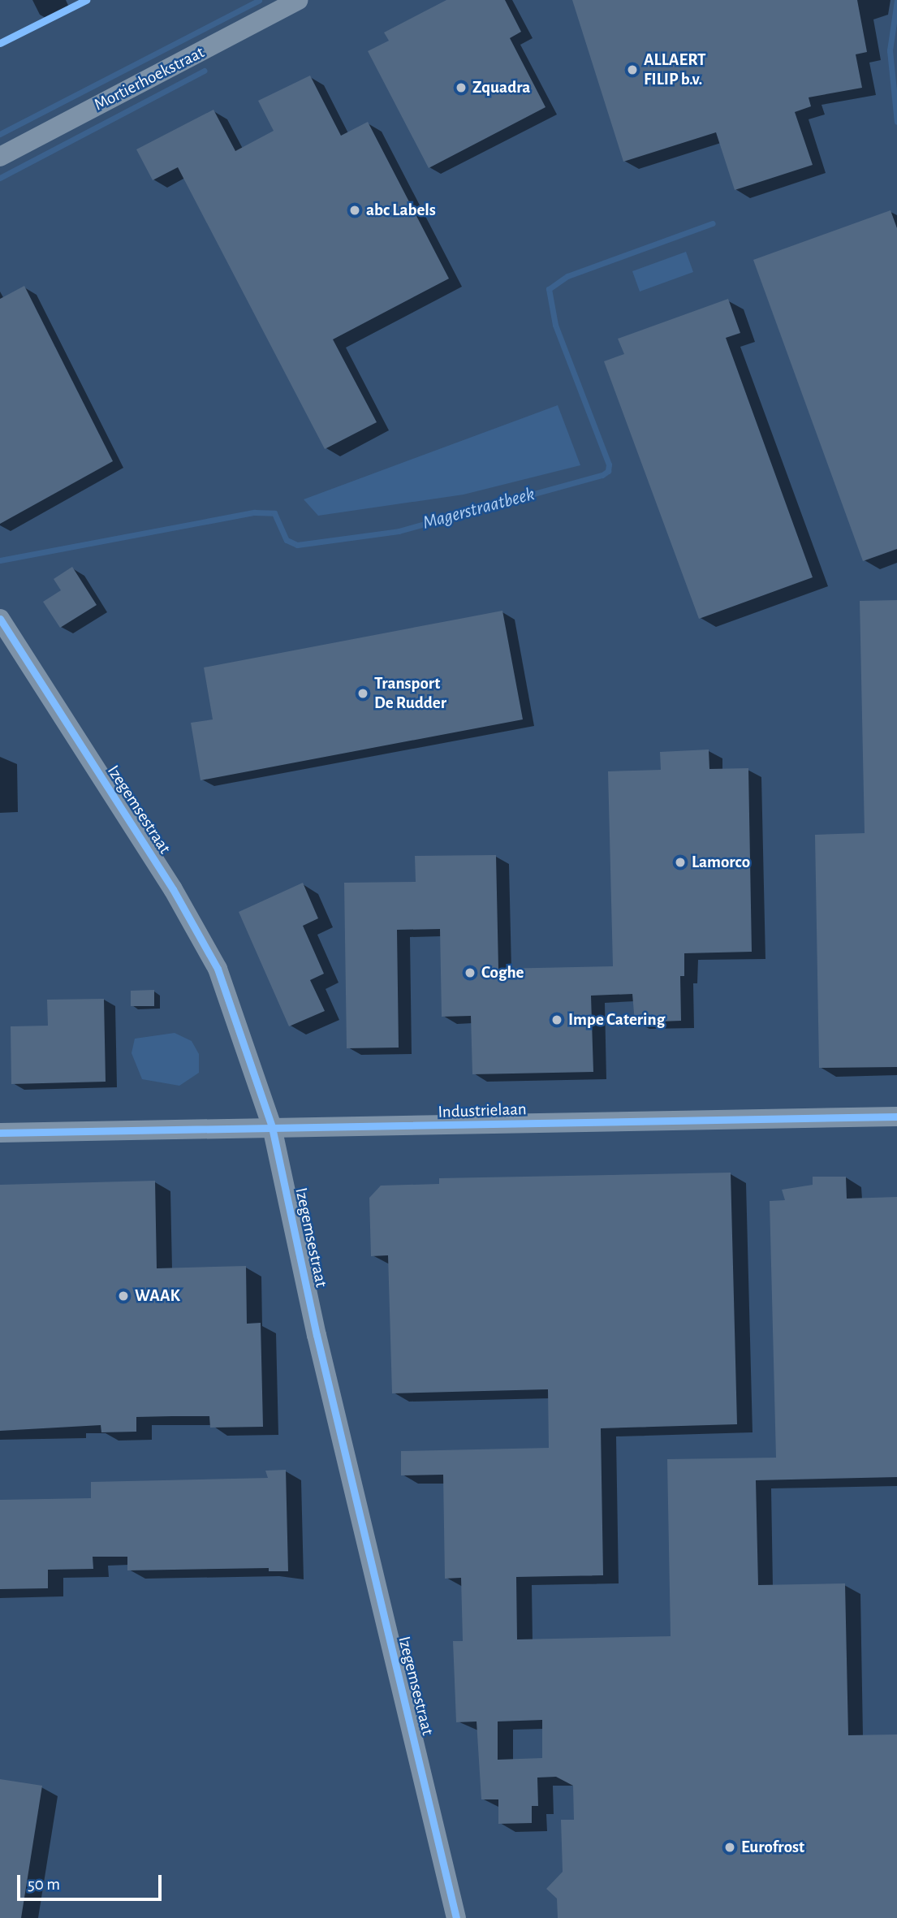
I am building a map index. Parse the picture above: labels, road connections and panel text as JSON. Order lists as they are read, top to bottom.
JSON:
{
  "streets": {
    "street": ["Mortierhoekstraat", "Izegemsestraat", "Industrielaan"]
  },
  "crossings": [
    ["Izegemsestraat", "Industrielaan"]
  ],
  "water": ["Magerstraatbeek"],
  "places": [
    "ALLAERT FILIP b.v.",
    "Zquadra",
    "abc Labels",
    "Transport De Rudder",
    "Lamorco",
    "Coghe",
    "Impe Catering",
    "WAAK",
    "Eurofrost"
  ],
  "scale_bar": "50 m"
}
